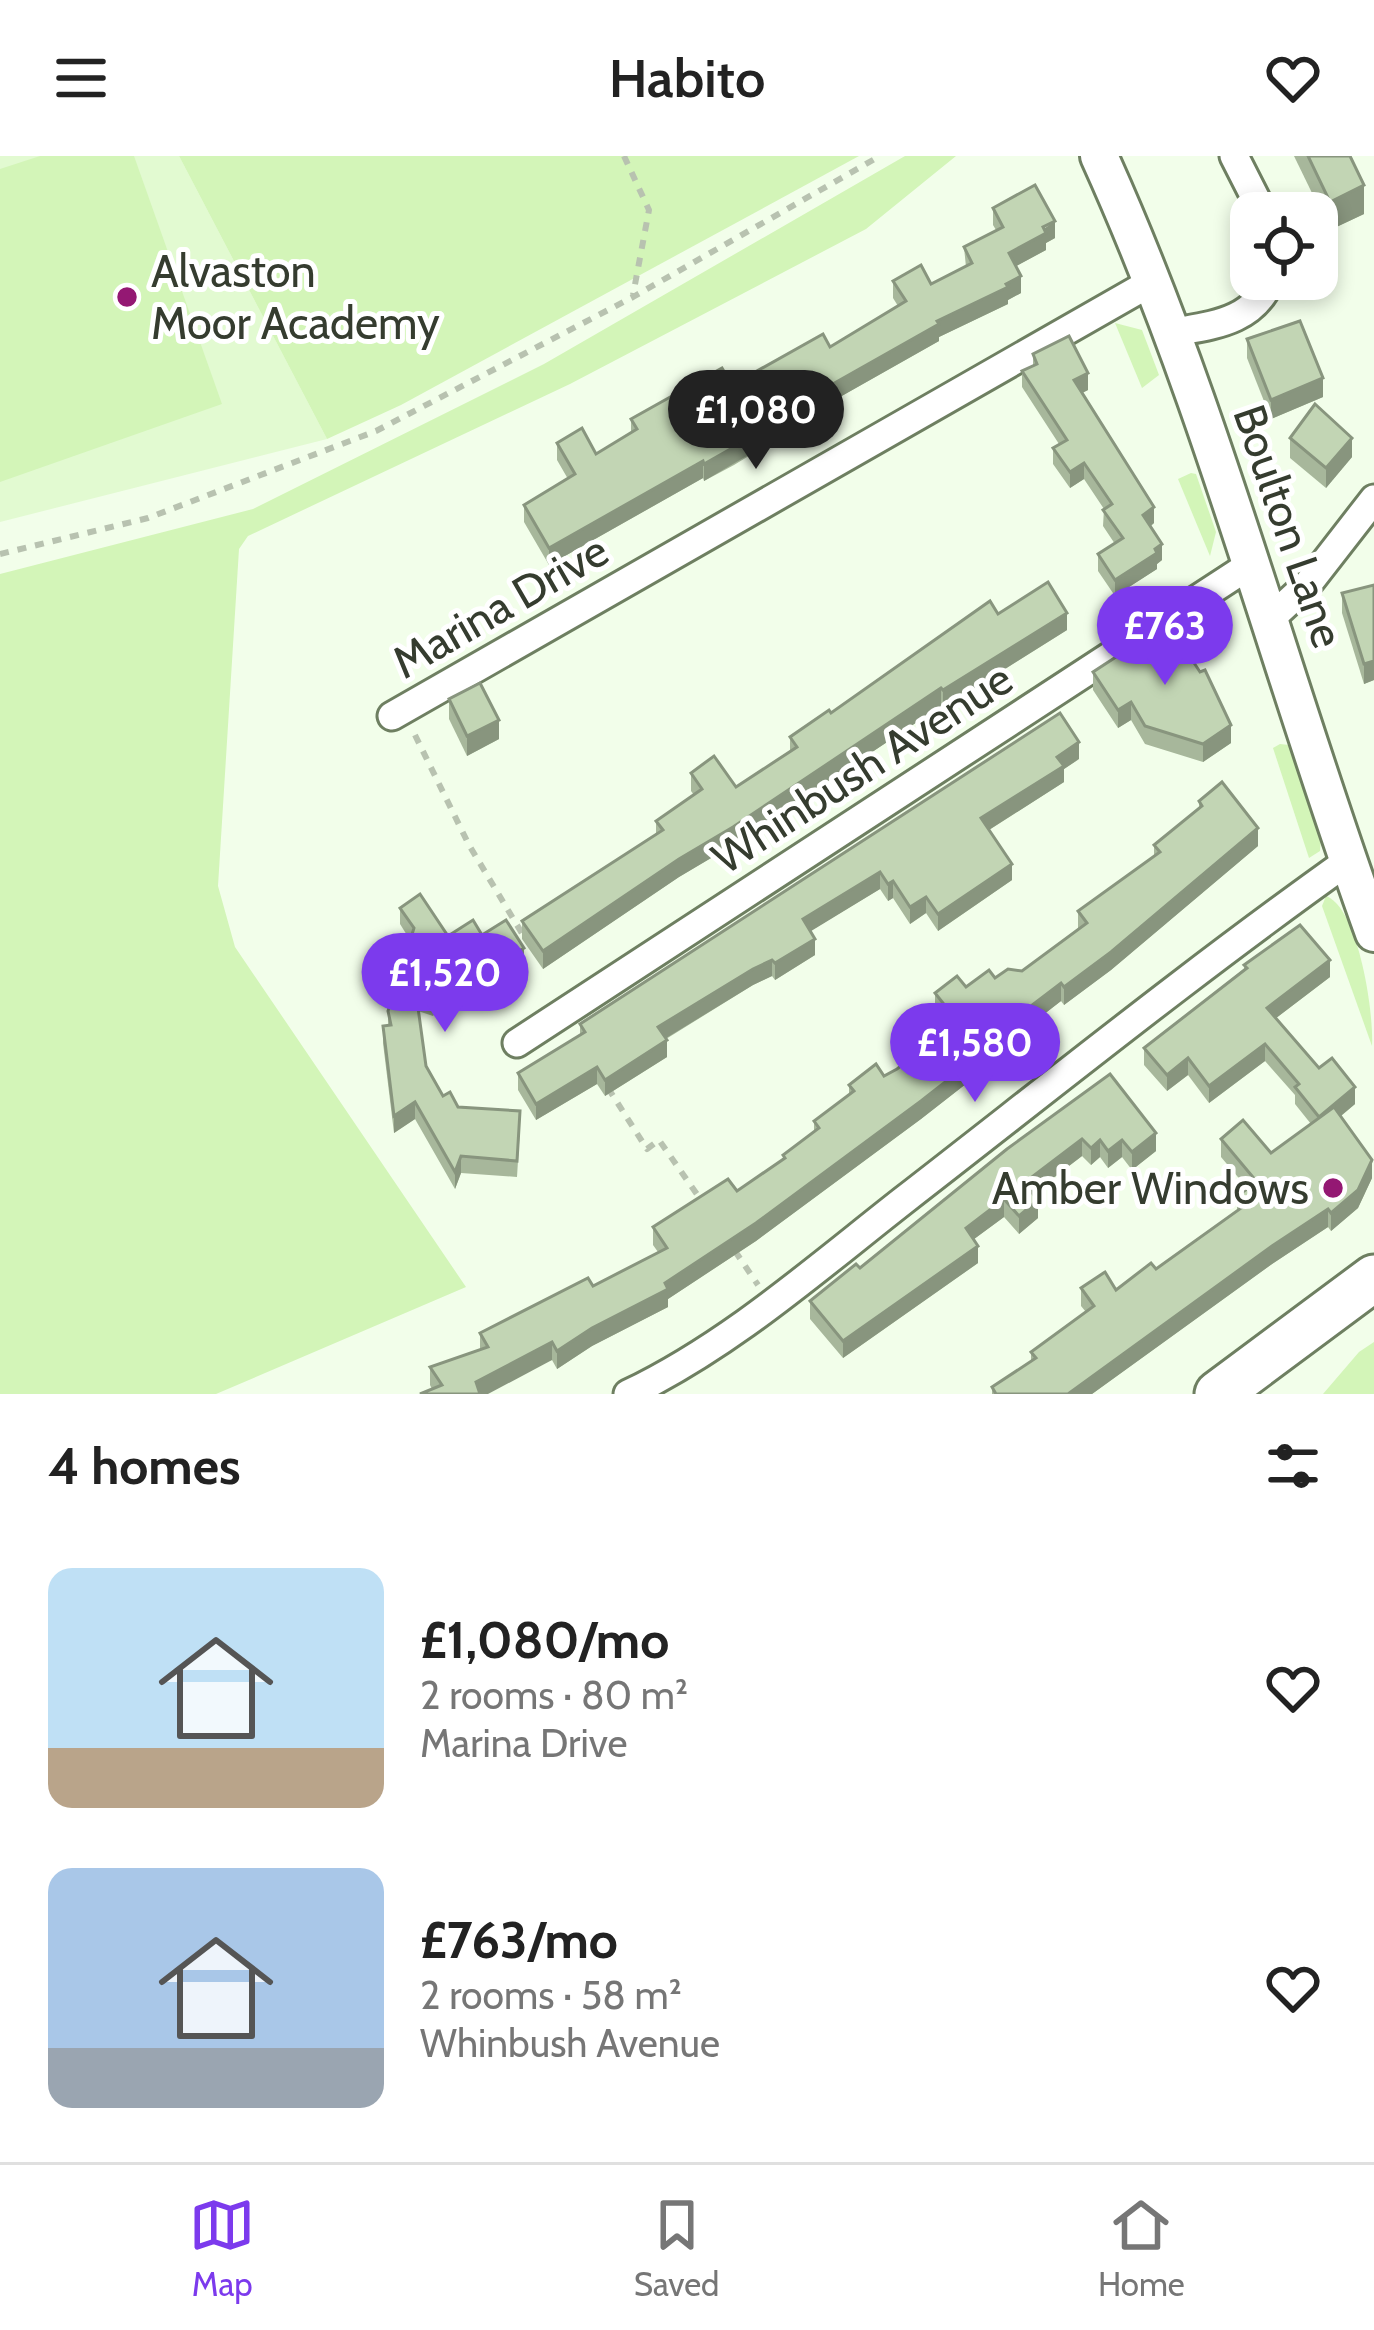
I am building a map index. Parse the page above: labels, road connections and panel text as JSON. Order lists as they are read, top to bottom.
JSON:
{
  "streets": {
    "street": ["Boulton Lane", "Marina Drive", "Whinbush Avenue"]
  },
  "crossings": [
    ["Boulton Lane", "Marina Drive"],
    ["Boulton Lane", "Whinbush Avenue"]
  ],
  "places": ["Alvaston Moor Academy", "Amber Windows"],
  "page": {
    "header": "Habito",
    "price": [
      "£1,080",
      "£763",
      "£1,520",
      "£1,580"
    ],
    "heading": "4 homes",
    "list": [
      {
        "name": "£1,080/mo",
        "note": "2 rooms · 80 m² · Marina Drive"
      },
      {
        "name": "£763/mo",
        "note": "2 rooms · 58 m² · Whinbush Avenue"
      }
    ],
    "tabs": ["Map", "Saved", "Home"]
  }
}
